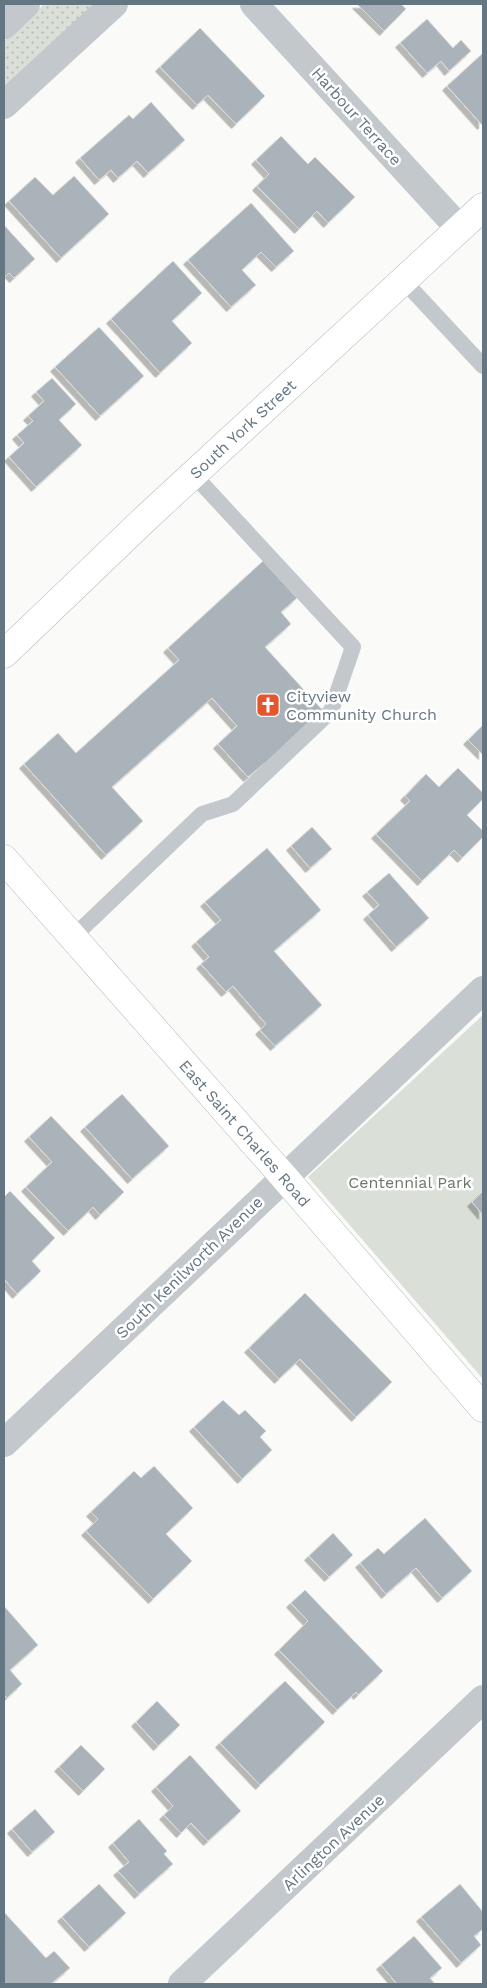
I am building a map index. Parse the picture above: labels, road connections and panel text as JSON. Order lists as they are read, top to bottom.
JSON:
{
  "streets": {
    "main road": ["South York Street", "East Saint Charles Road"],
    "street": ["Harbour Terrace", "South Kenilworth Avenue", "Arlington Avenue"]
  },
  "crossings": [
    ["Harbour Terrace", "South York Street"],
    ["East Saint Charles Road", "South Kenilworth Avenue"]
  ],
  "parks": ["Centennial Park"],
  "places": {
    "church": ["Cityview Community Church"]
  }
}
